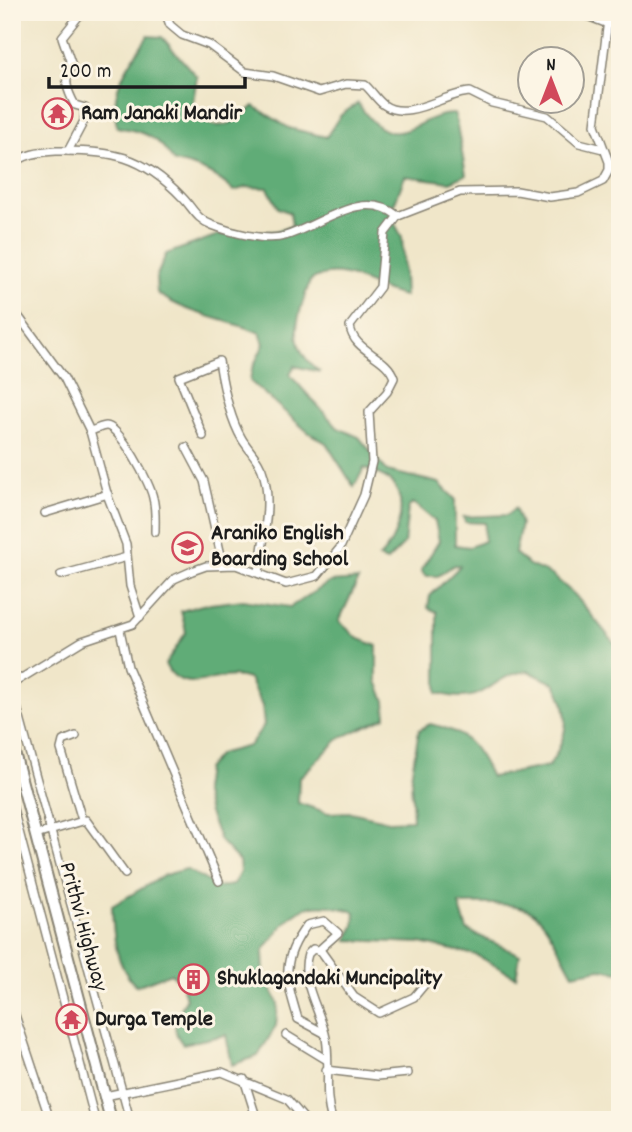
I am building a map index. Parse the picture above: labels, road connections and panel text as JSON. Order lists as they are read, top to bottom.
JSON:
{
  "streets": {
    "highway": ["Prithvi Highway"]
  },
  "places": {
    "temple": ["Ram Janaki Mandir", "Durga Temple"],
    "school or university": ["Araniko English Boarding School"],
    "building": ["Shuklagandaki Muncipality"]
  },
  "scale_bar": "200 m",
  "north": "top"
}
